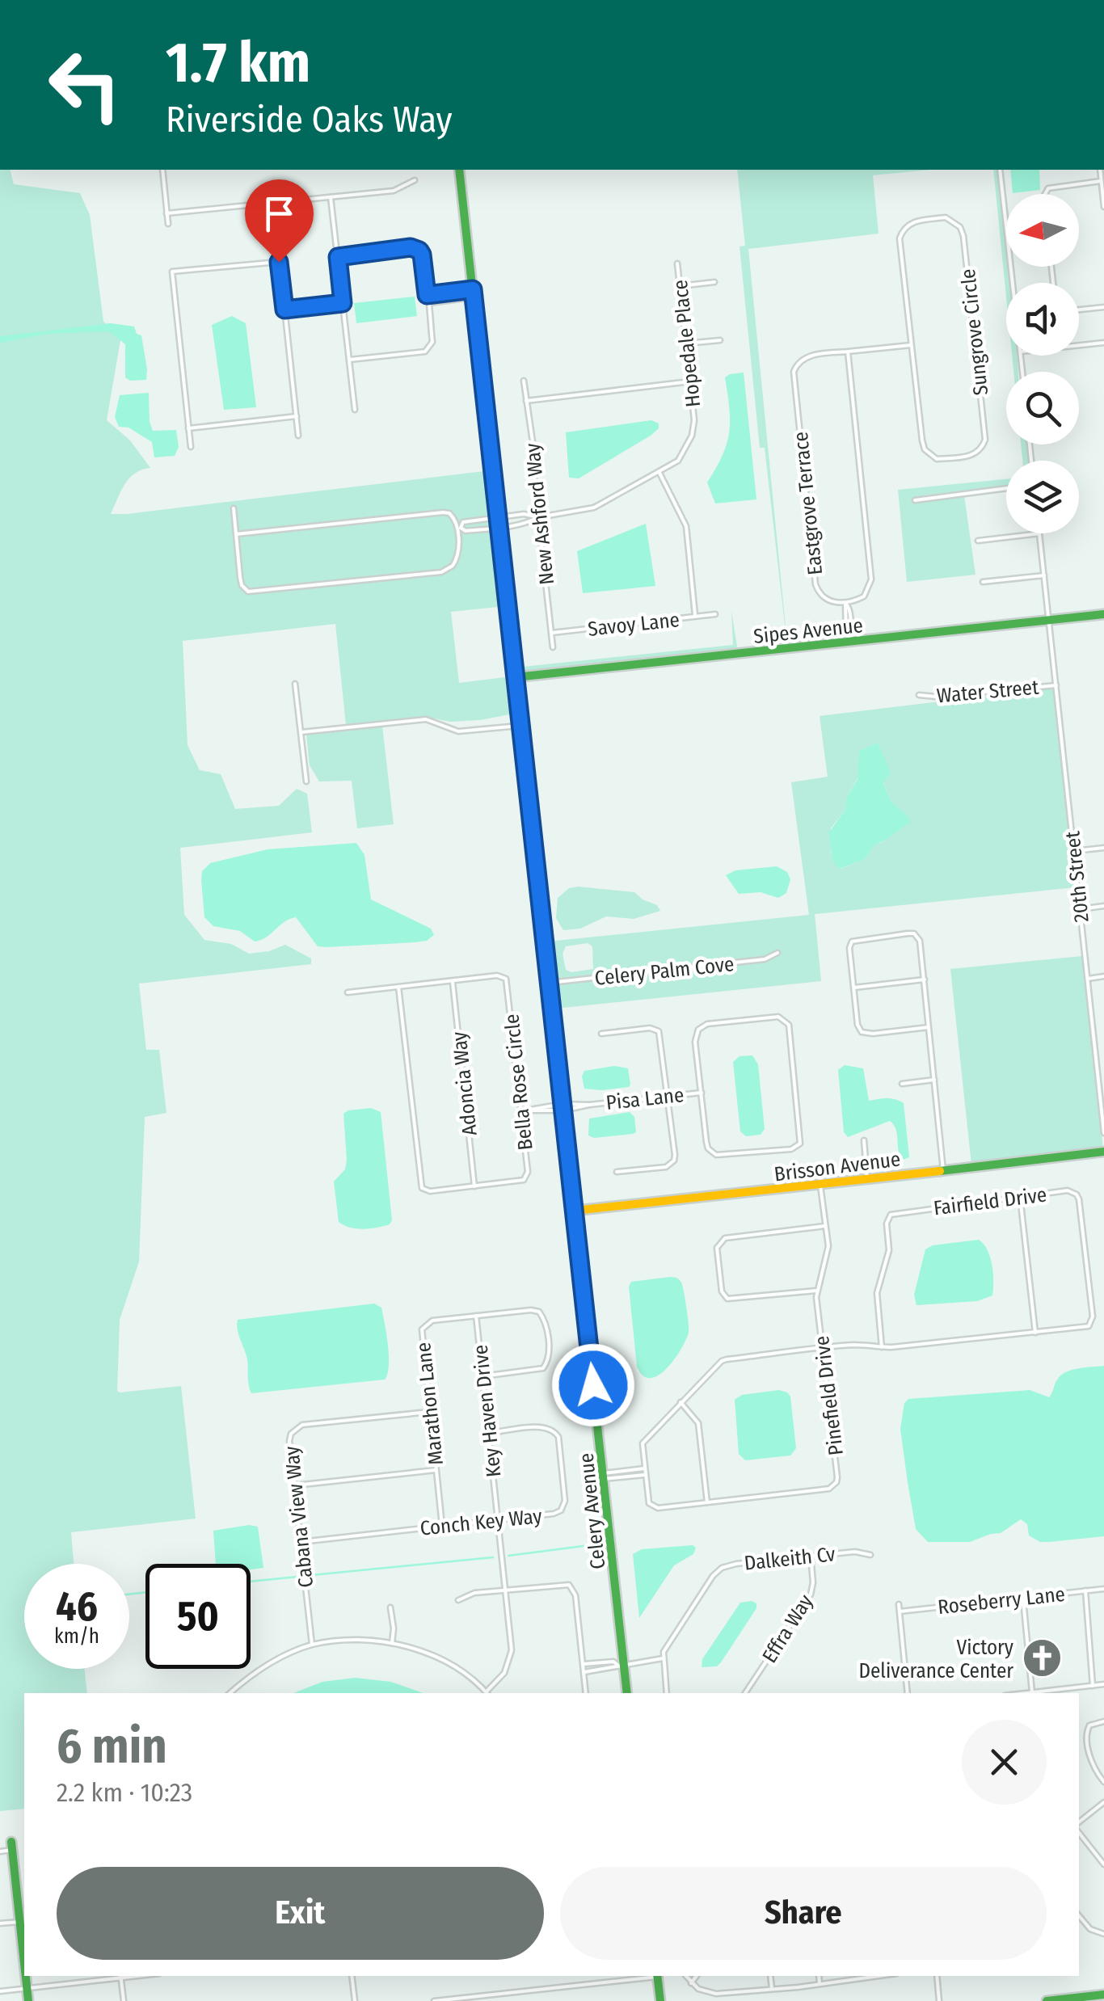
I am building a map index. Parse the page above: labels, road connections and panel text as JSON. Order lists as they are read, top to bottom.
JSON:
{
  "streets": {
    "main road": ["Sipes Avenue", "Brisson Avenue", "Celery Avenue"],
    "street": [
      "Sungrove Circle",
      "Hopedale Place",
      "Eastgrove Terrace",
      "New Ashford Way",
      "Savoy Lane",
      "Water Street",
      "20th Street",
      "Celery Palm Cove",
      "Bella Rose Circle",
      "Adoncia Way",
      "Pisa Lane",
      "Fairfield Drive",
      "Pinefield Drive",
      "Marathon Lane",
      "Key Haven Drive",
      "Cabana View Way",
      "Conch Key Way",
      "Dalkeith Cv",
      "Roseberry Lane",
      "Effra Way"
    ]
  },
  "crossings": [
    ["Sungrove Circle", "Eastgrove Terrace"],
    ["Hopedale Place", "New Ashford Way"],
    ["Hopedale Place", "Celery Avenue"],
    ["New Ashford Way", "Savoy Lane"],
    ["Sipes Avenue", "20th Street"],
    ["Sipes Avenue", "Celery Avenue"],
    ["Water Street", "20th Street"],
    ["Celery Palm Cove", "Celery Avenue"],
    ["Bella Rose Circle", "Adoncia Way"],
    ["Bella Rose Circle", "Pisa Lane"],
    ["Pisa Lane", "Celery Avenue"],
    ["Brisson Avenue", "Pinefield Drive"],
    ["Brisson Avenue", "Celery Avenue"],
    ["Fairfield Drive", "Pinefield Drive"],
    ["Marathon Lane", "Key Haven Drive"],
    ["Marathon Lane", "Cabana View Way"],
    ["Marathon Lane", "Conch Key Way"],
    ["Key Haven Drive", "Conch Key Way"],
    ["Cabana View Way", "Conch Key Way"],
    ["Dalkeith Cv", "Effra Way"]
  ],
  "places": {
    "church": ["Victory Deliverance Center"]
  },
  "north": "left",
  "page": {
    "turn": ["1.7 km", "Riverside Oaks Way"],
    "speed": "46 km/h",
    "limit": "50",
    "heading": ["6 min", "2.2 km · 10:23"],
    "buttons": ["Exit", "Share"]
  }
}
